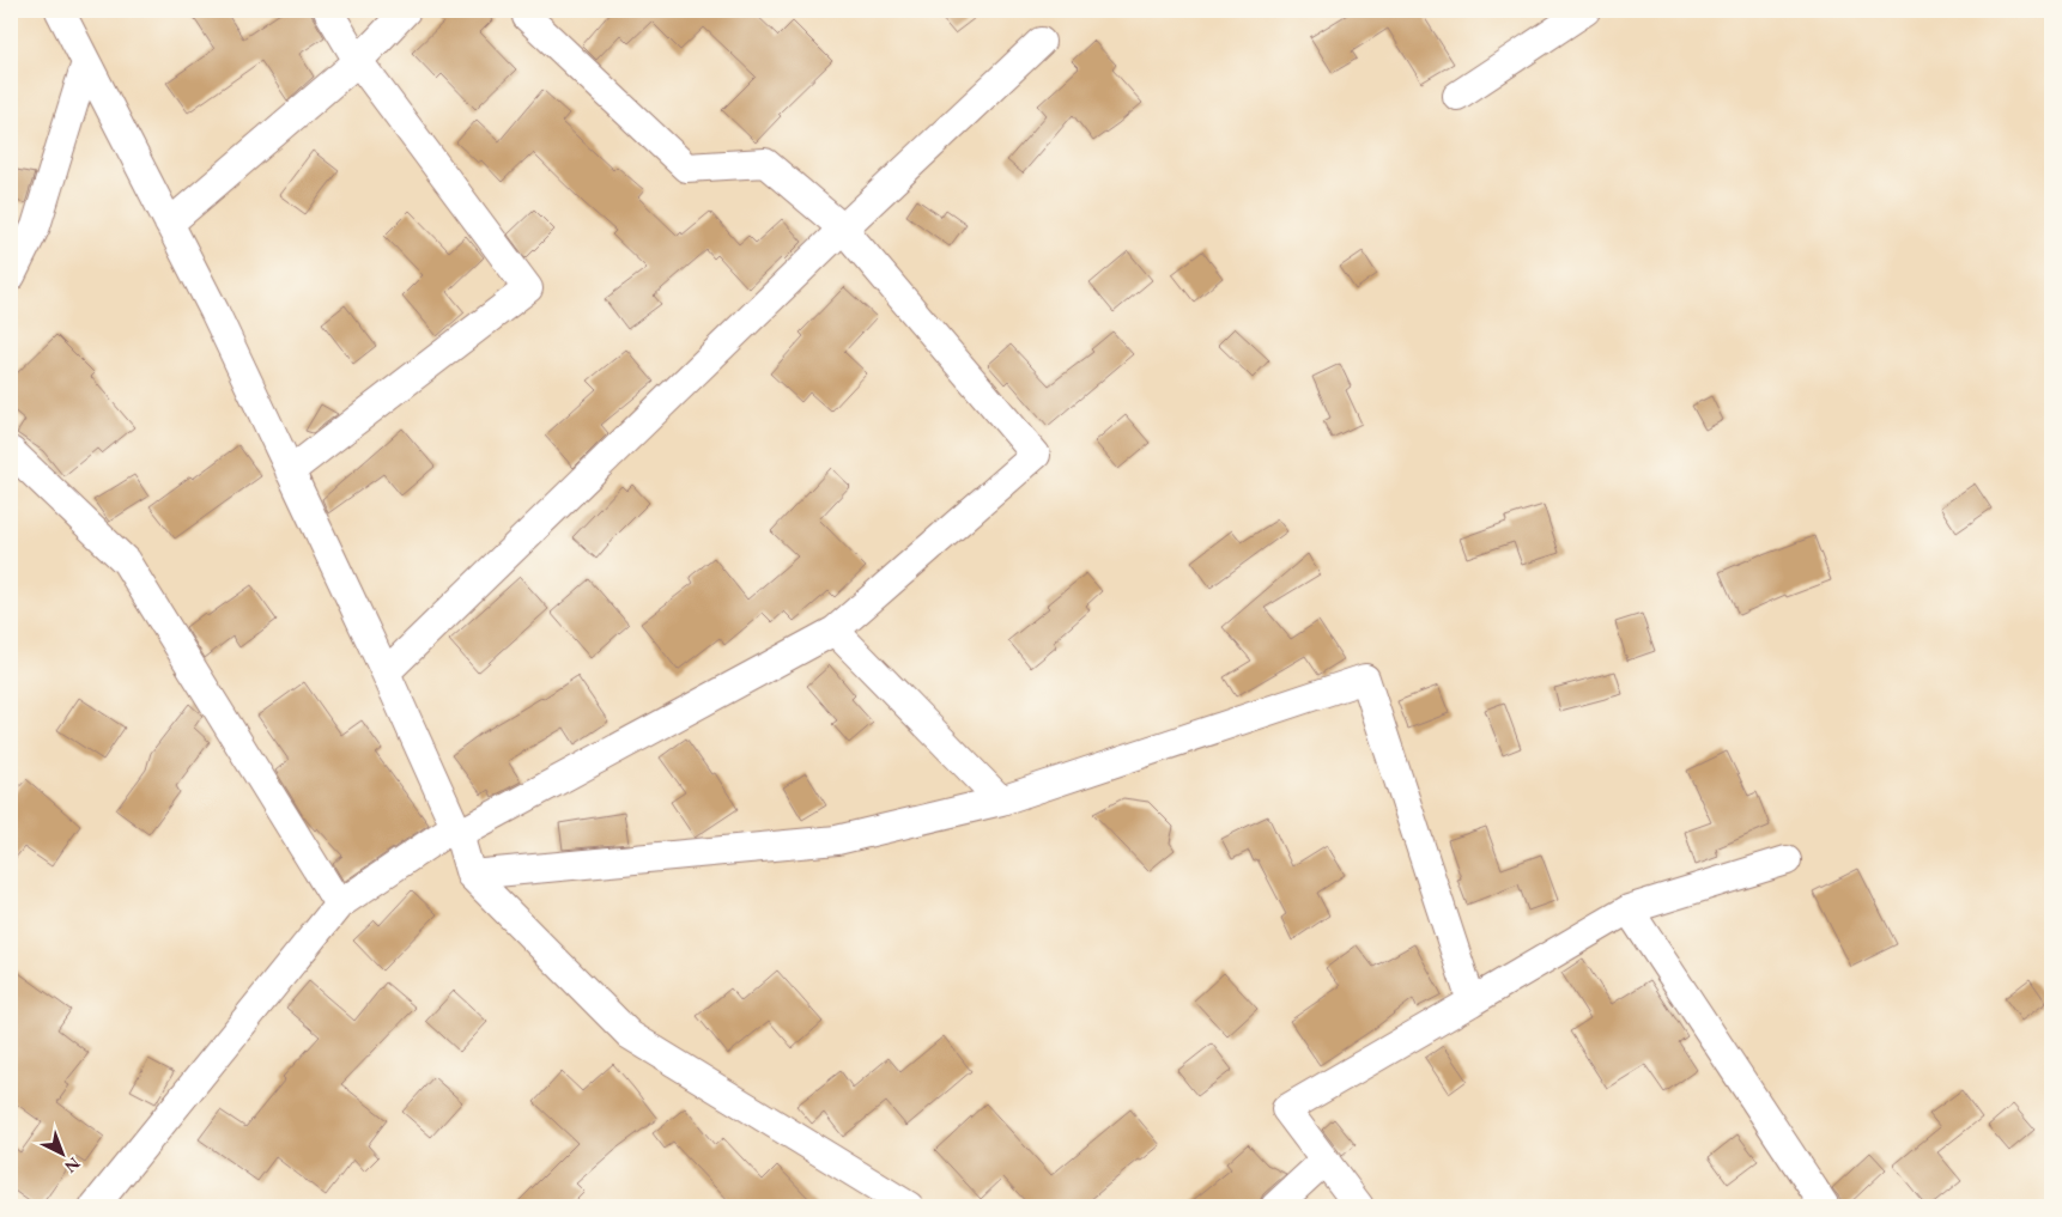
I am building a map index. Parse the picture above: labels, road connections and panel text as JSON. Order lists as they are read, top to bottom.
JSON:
{
  "north": "bottom right"
}
